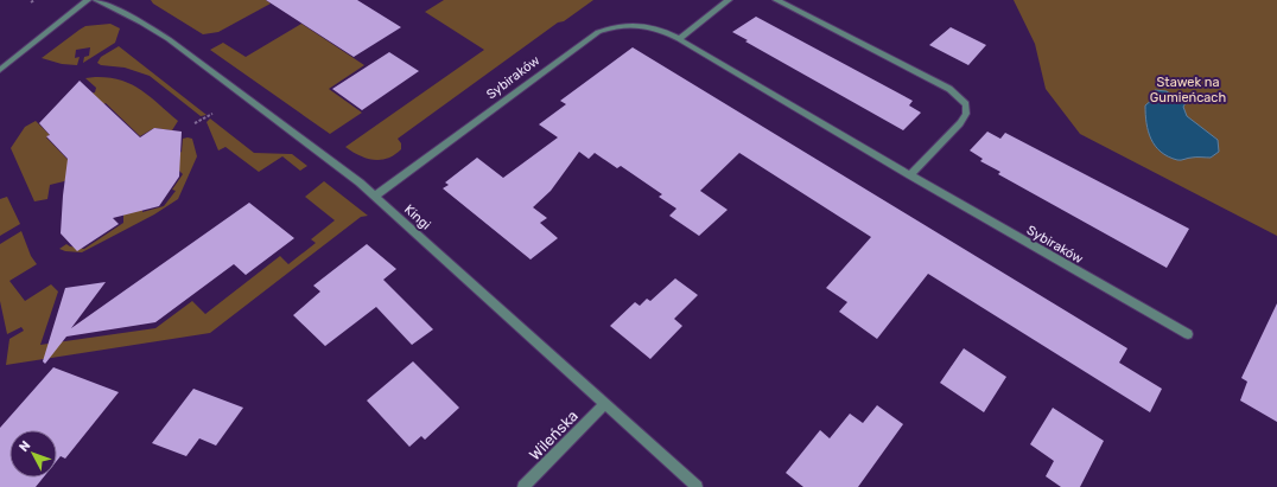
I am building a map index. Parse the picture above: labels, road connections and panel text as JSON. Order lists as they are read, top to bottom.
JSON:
{
  "streets": {
    "street": ["Sybiraków", "Kingi", "Wileńska"]
  },
  "crossings": [
    ["Sybiraków", "Kingi"],
    ["Kingi", "Wileńska"]
  ],
  "parks": ["Stawek na Gumieńcach"],
  "north": "top left"
}
